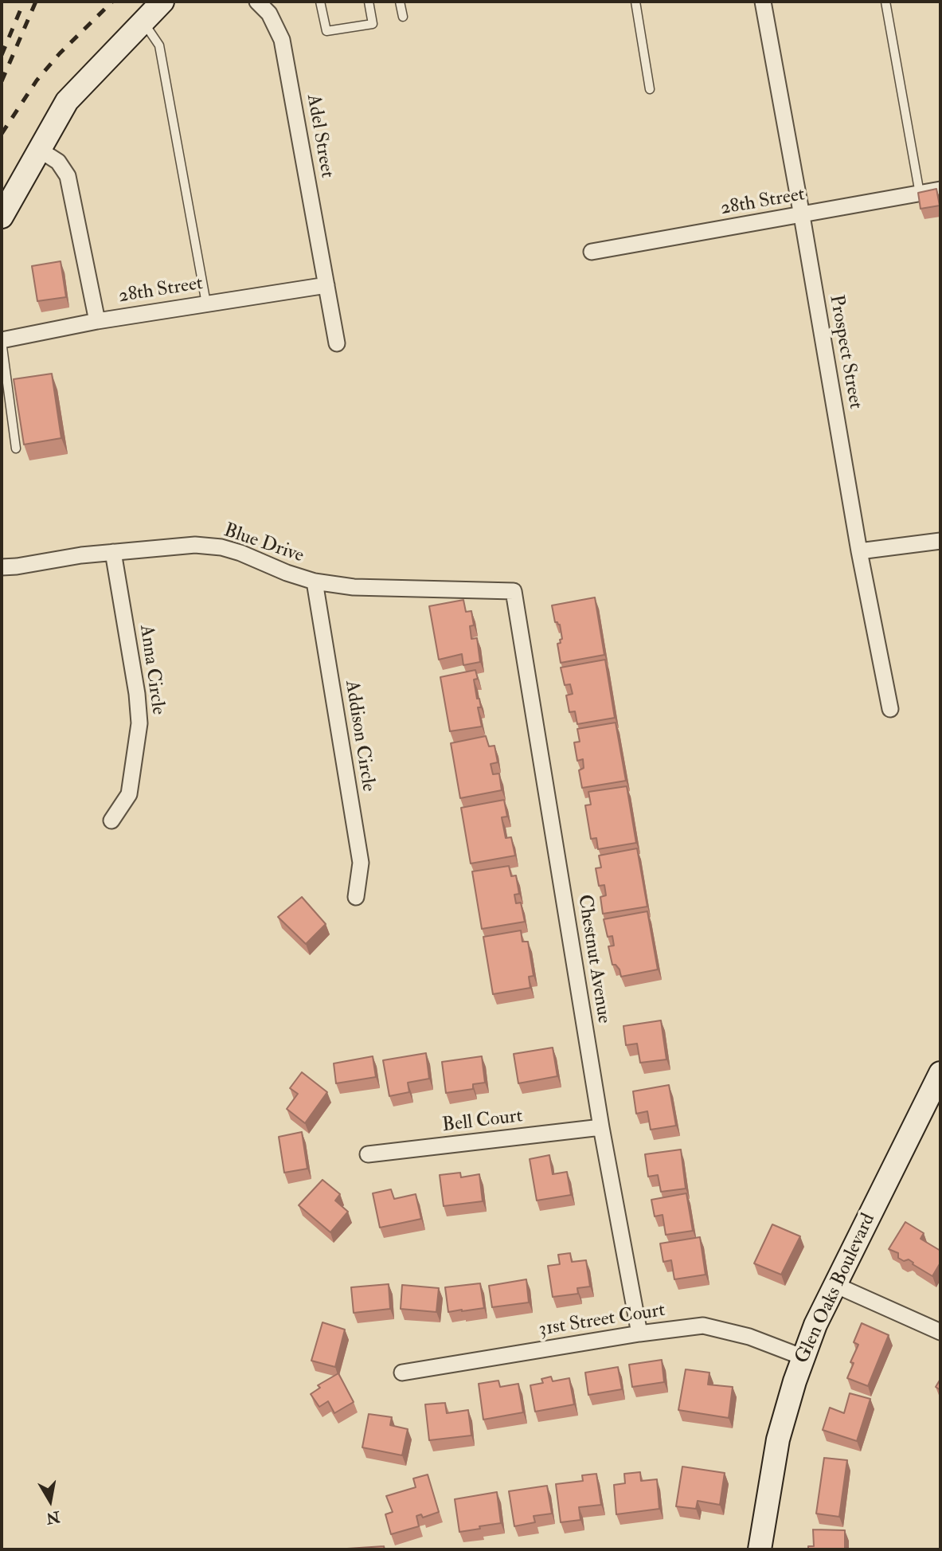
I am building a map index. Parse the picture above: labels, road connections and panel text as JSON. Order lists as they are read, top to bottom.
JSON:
{
  "streets": {
    "main road": ["Glen Oaks Boulevard"],
    "street": [
      "Adel Street",
      "28th Street",
      "Prospect Street",
      "Blue Drive",
      "Anna Circle",
      "Addison Circle",
      "Chestnut Avenue",
      "Bell Court",
      "31st Street Court"
    ]
  },
  "crossings": [
    ["Adel Street", "28th Street"],
    ["28th Street", "Prospect Street"],
    ["Blue Drive", "Anna Circle"],
    ["Blue Drive", "Addison Circle"],
    ["Blue Drive", "Chestnut Avenue"],
    ["Chestnut Avenue", "Bell Court"],
    ["Chestnut Avenue", "31st Street Court"],
    ["Glen Oaks Boulevard", "31st Street Court"]
  ],
  "north": "bottom"
}
